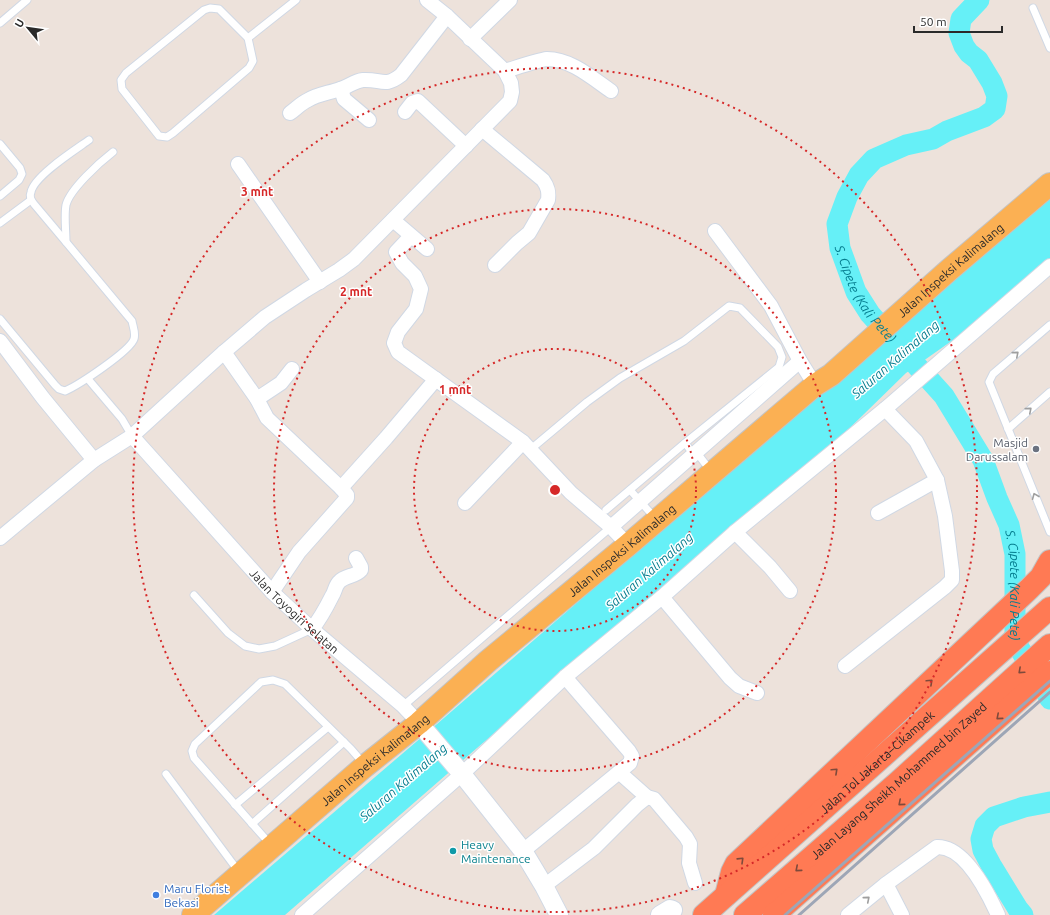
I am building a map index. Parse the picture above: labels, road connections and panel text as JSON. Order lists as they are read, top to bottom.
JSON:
{
  "streets": {
    "highway": ["Jalan Tol Jakarta–Cikampek", "Jalan Layang Sheikh Mohammed bin Zayed"],
    "main road": ["Jalan Inspeksi Kalimalang"],
    "street": ["Jalan Toyogiri Selatan"]
  },
  "crossings": [
    ["Jalan Inspeksi Kalimalang", "Jalan Toyogiri Selatan"],
    ["Jalan Tol Jakarta–Cikampek", "Jalan Layang Sheikh Mohammed bin Zayed"]
  ],
  "water": ["S. Cipete (Kali Pete)", "Saluran Kalimalang"],
  "places": ["Masjid Darussalam", "Heavy Maintenance", "Maru Florist Bekasi"],
  "scale_bar": "50 m",
  "north": "top left",
  "rings": ["3 mnt", "2 mnt", "1 mnt"]
}
